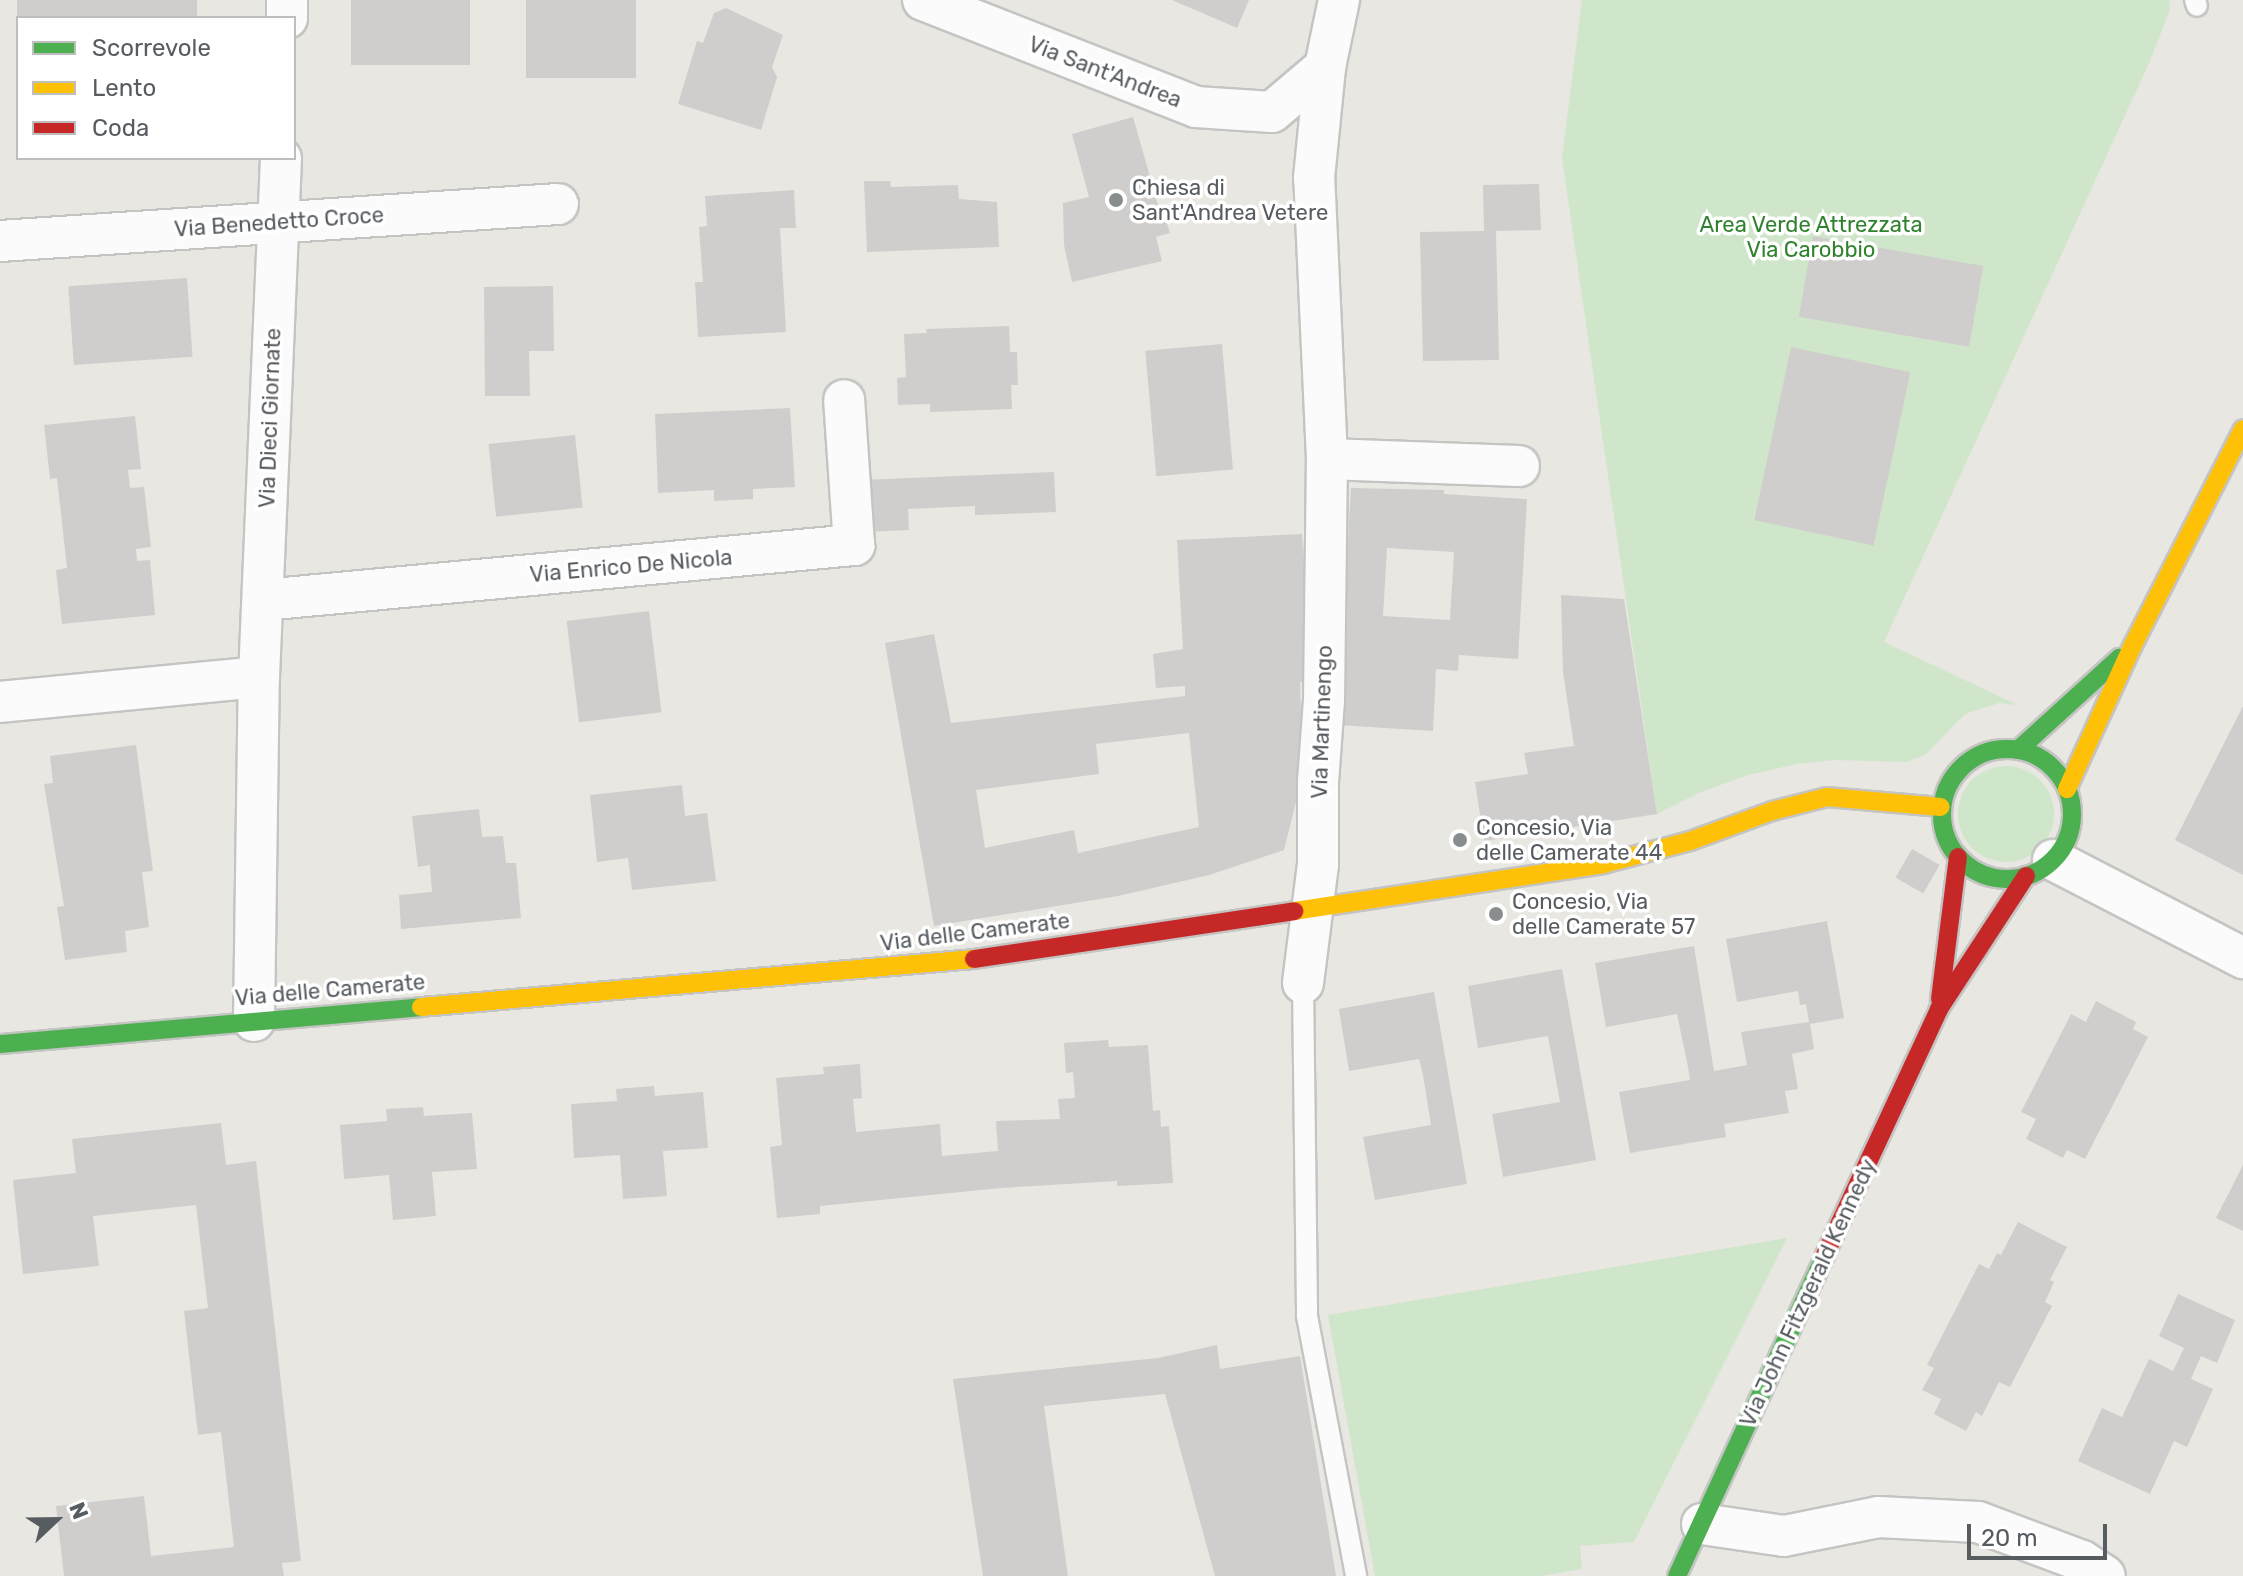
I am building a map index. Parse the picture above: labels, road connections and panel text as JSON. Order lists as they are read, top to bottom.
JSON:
{
  "streets": {
    "street": [
      "Via Sant'Andrea",
      "Via Benedetto Croce",
      "Via Dieci Giornate",
      "Via Enrico De Nicola",
      "Via Martinengo",
      "Via delle Camerate",
      "Via John Fitzgerald Kennedy"
    ]
  },
  "crossings": [
    ["Via Sant'Andrea", "Via Martinengo"],
    ["Via Benedetto Croce", "Via Dieci Giornate"],
    ["Via Dieci Giornate", "Via Enrico De Nicola"],
    ["Via Dieci Giornate", "Via delle Camerate"],
    ["Via Martinengo", "Via delle Camerate"],
    ["Via delle Camerate", "Via John Fitzgerald Kennedy"]
  ],
  "parks": ["Area Verde Attrezzata Via Carobbio"],
  "places": ["Chiesa di Sant'Andrea Vetere", "Concesio, Via delle Camerate 44", "Concesio, Via delle Camerate 57"],
  "legend": ["Scorrevole", "Lento", "Coda"],
  "scale_bar": "20 m",
  "north": "right"
}
